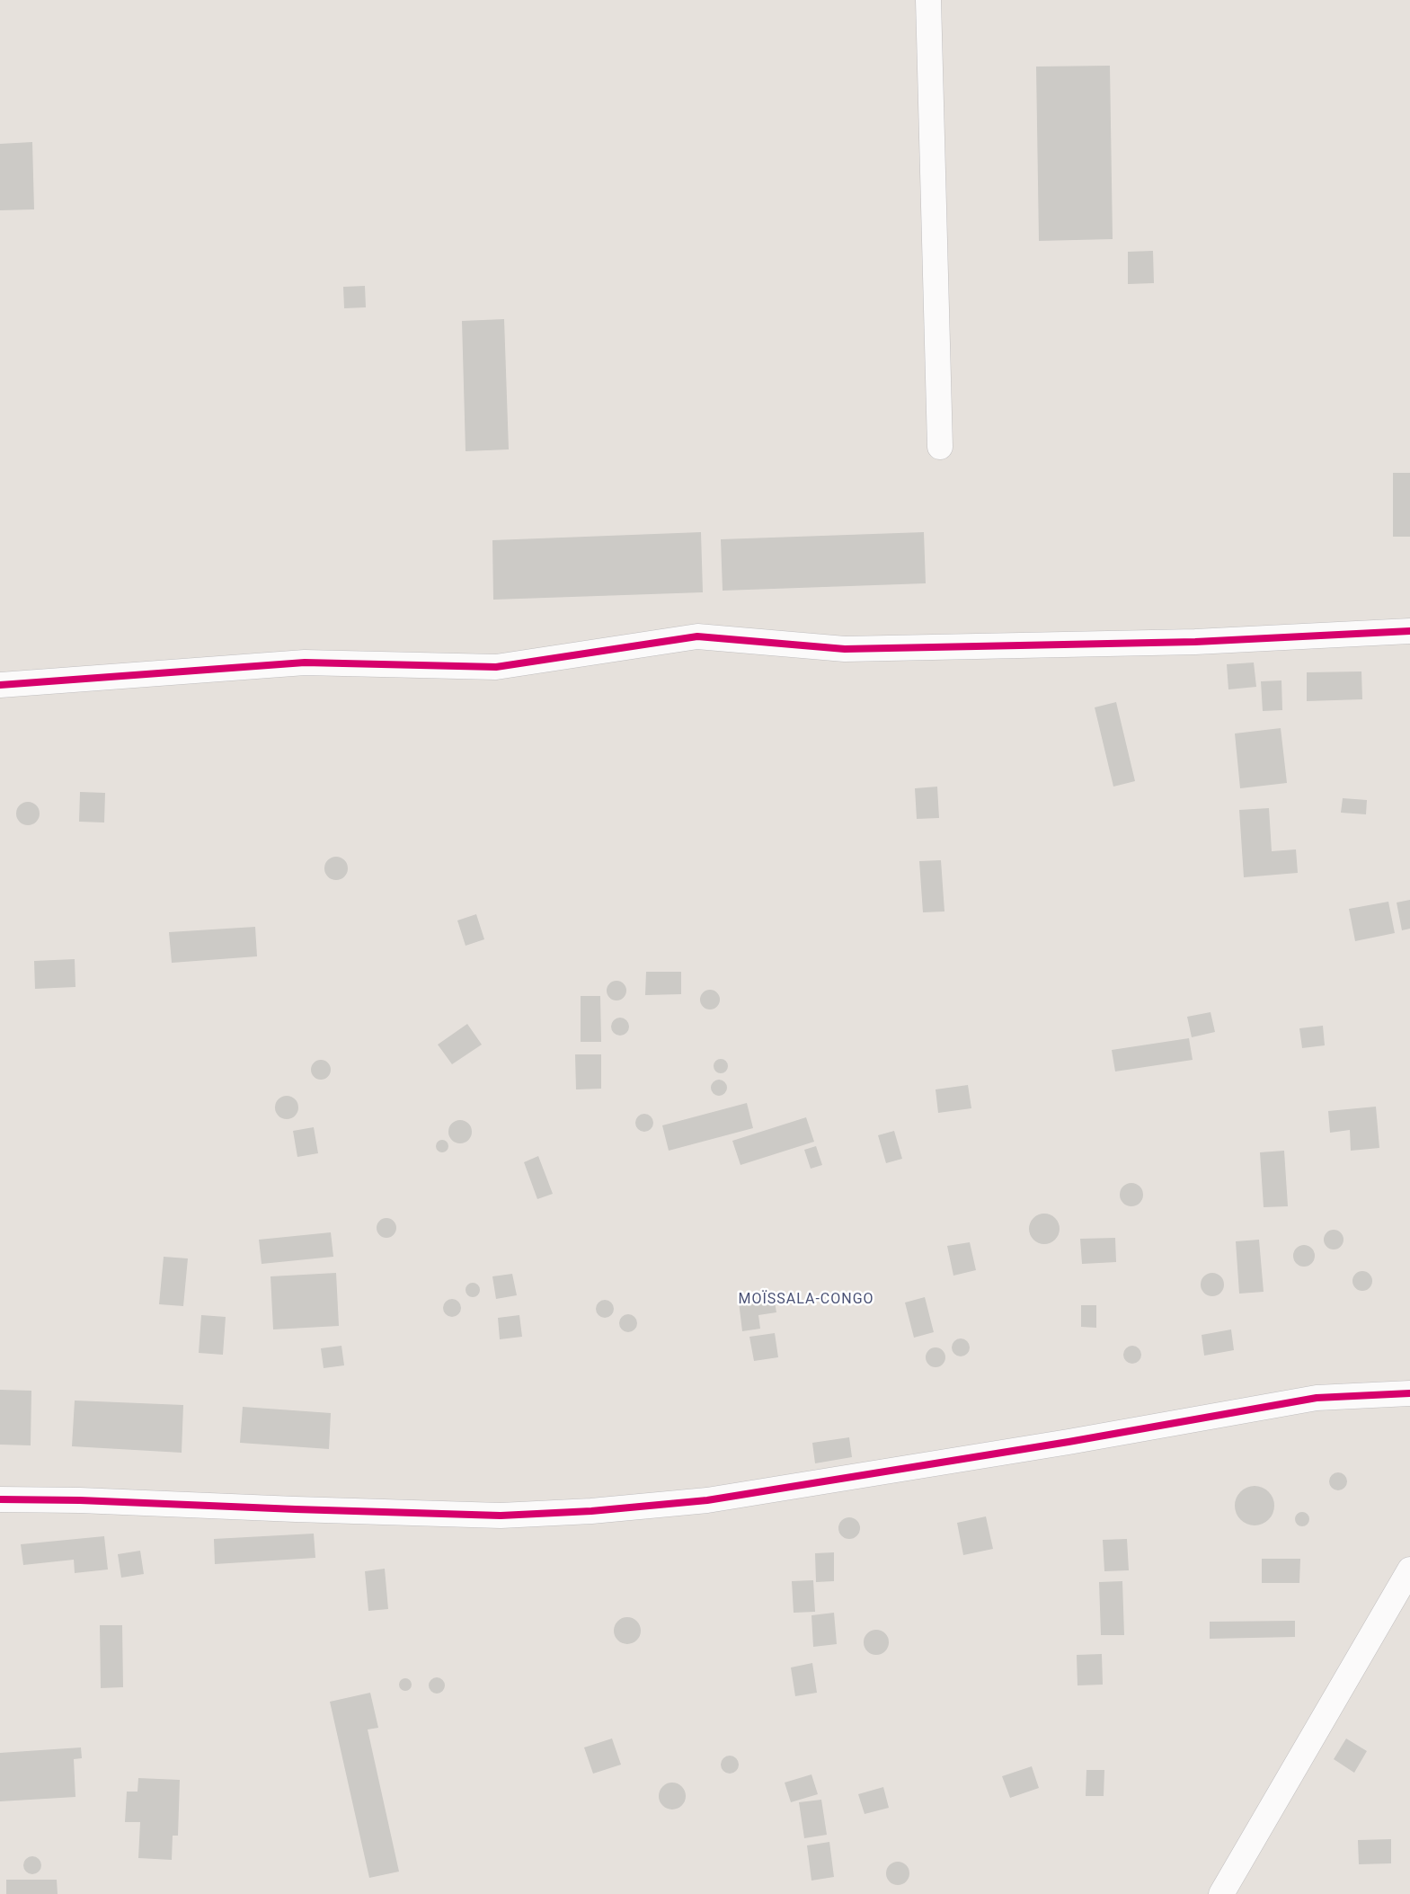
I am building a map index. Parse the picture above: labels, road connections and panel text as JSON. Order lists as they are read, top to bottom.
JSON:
{
  "districts": ["MOÏSSALA-CONGO"]
}
